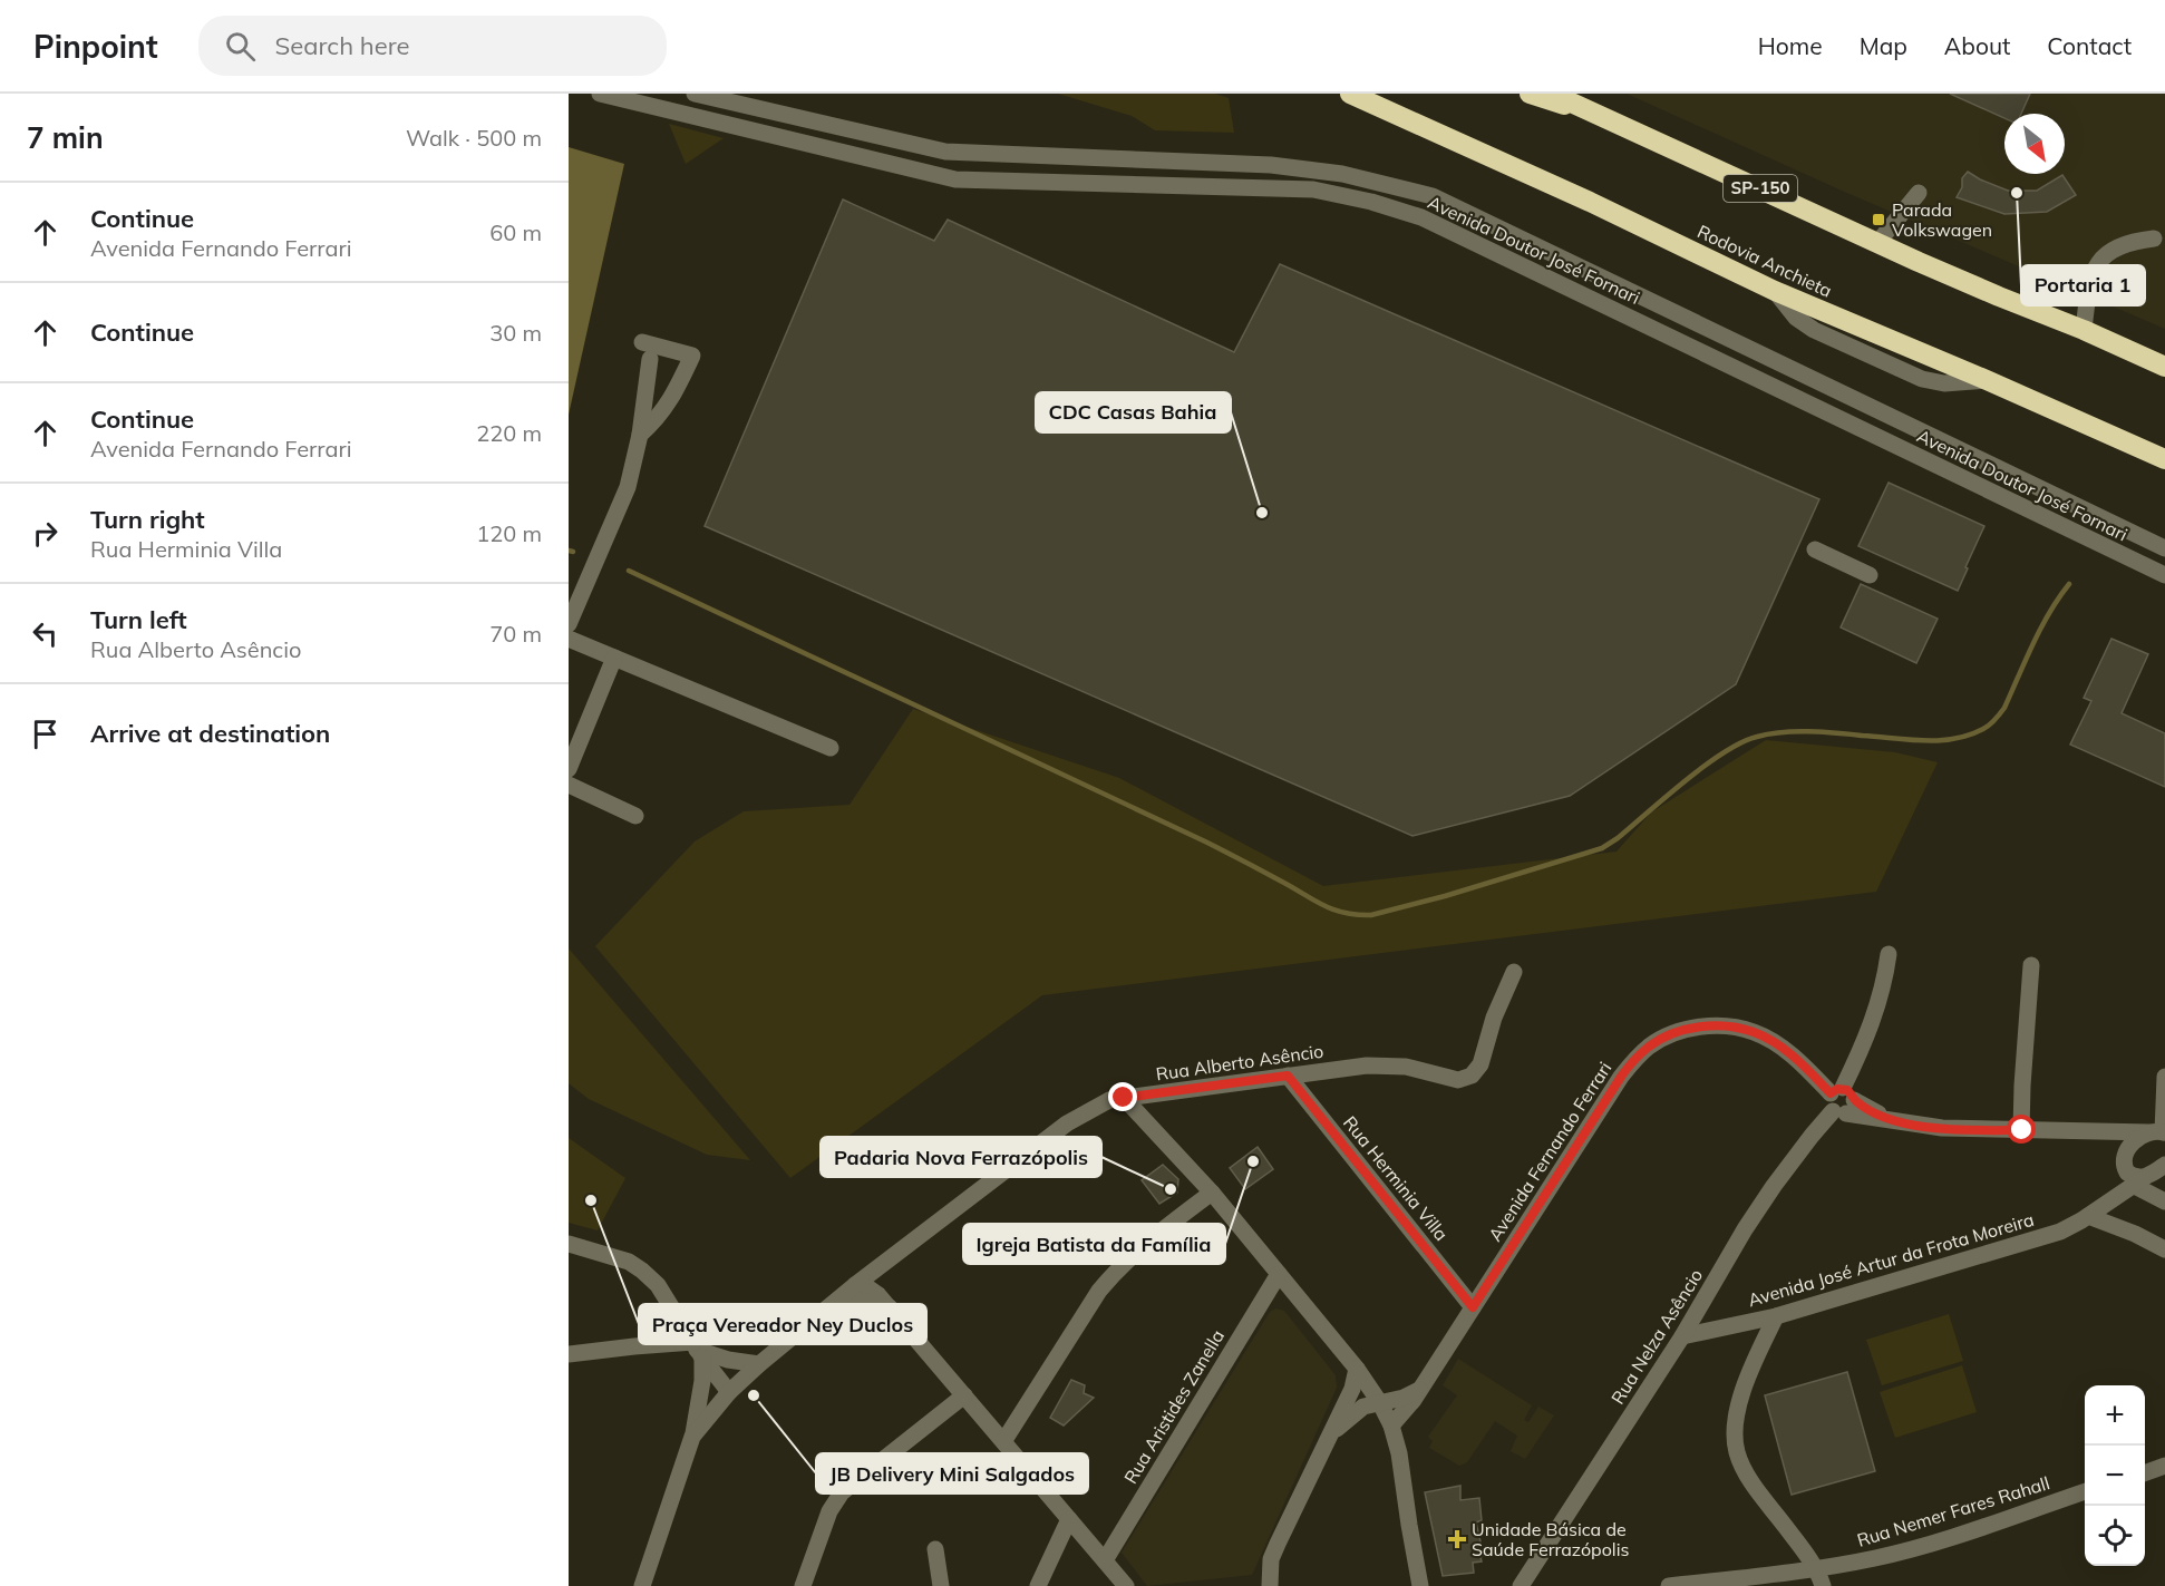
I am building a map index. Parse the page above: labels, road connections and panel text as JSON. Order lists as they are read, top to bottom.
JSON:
{
  "streets": {
    "highway": ["SP-150", "Rodovia Anchieta"],
    "street": [
      "Avenida Doutor José Fornari",
      "Rua Alberto Asêncio",
      "Avenida Fernando Ferrari",
      "Rua Herminia Villa",
      "Avenida José Artur da Frota Moreira",
      "Rua Nelza Asêncio",
      "Rua Aristides Zanella",
      "Rua Nemer Fares Rahall"
    ]
  },
  "crossings": [
    ["Rua Alberto Asêncio", "Rua Herminia Villa"],
    ["Avenida Fernando Ferrari", "Rua Herminia Villa"],
    ["Avenida Fernando Ferrari", "Rua Nelza Asêncio"],
    ["Avenida José Artur da Frota Moreira", "Rua Nelza Asêncio"]
  ],
  "places": {
    "other": [
      "Portaria 1",
      "CDC Casas Bahia",
      "Igreja Batista da Família",
      "Padaria Nova Ferrazópolis",
      "Praça Vereador Ney Duclos",
      "JB Delivery Mini Salgados"
    ],
    "transit": ["Parada Volkswagen"],
    "health": ["Unidade Básica de Saúde Ferrazópolis"]
  },
  "north": "bottom right",
  "page": {
    "header": "Pinpoint",
    "search": "Search here",
    "nav": [
      "Home",
      "Map",
      "About",
      "Contact"
    ],
    "heading": ["7 min", "Walk · 500 m"],
    "list": [
      ["Continue", "Avenida Fernando Ferrari", "60 m"],
      ["Continue", "30 m"],
      ["Continue", "Avenida Fernando Ferrari", "220 m"],
      ["Turn right", "Rua Herminia Villa", "120 m"],
      ["Turn left", "Rua Alberto Asêncio", "70 m"],
      "Arrive at destination"
    ],
    "map_buttons": ["+", "−"]
  }
}
